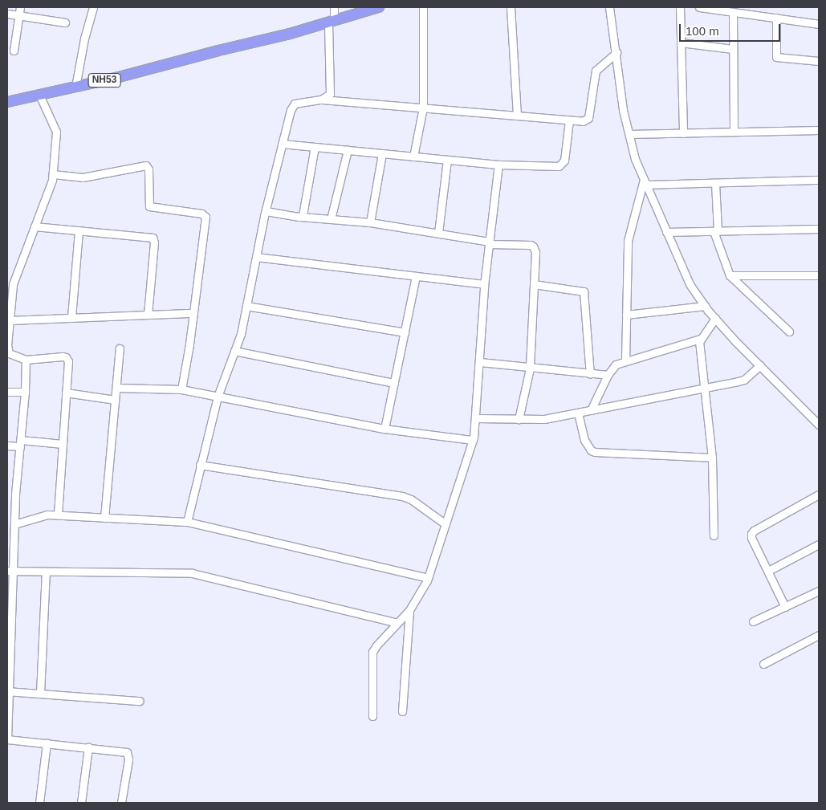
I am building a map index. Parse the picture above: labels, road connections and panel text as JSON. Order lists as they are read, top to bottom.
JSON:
{
  "streets": {
    "highway": ["NH53"]
  },
  "scale_bar": "100 m"
}
